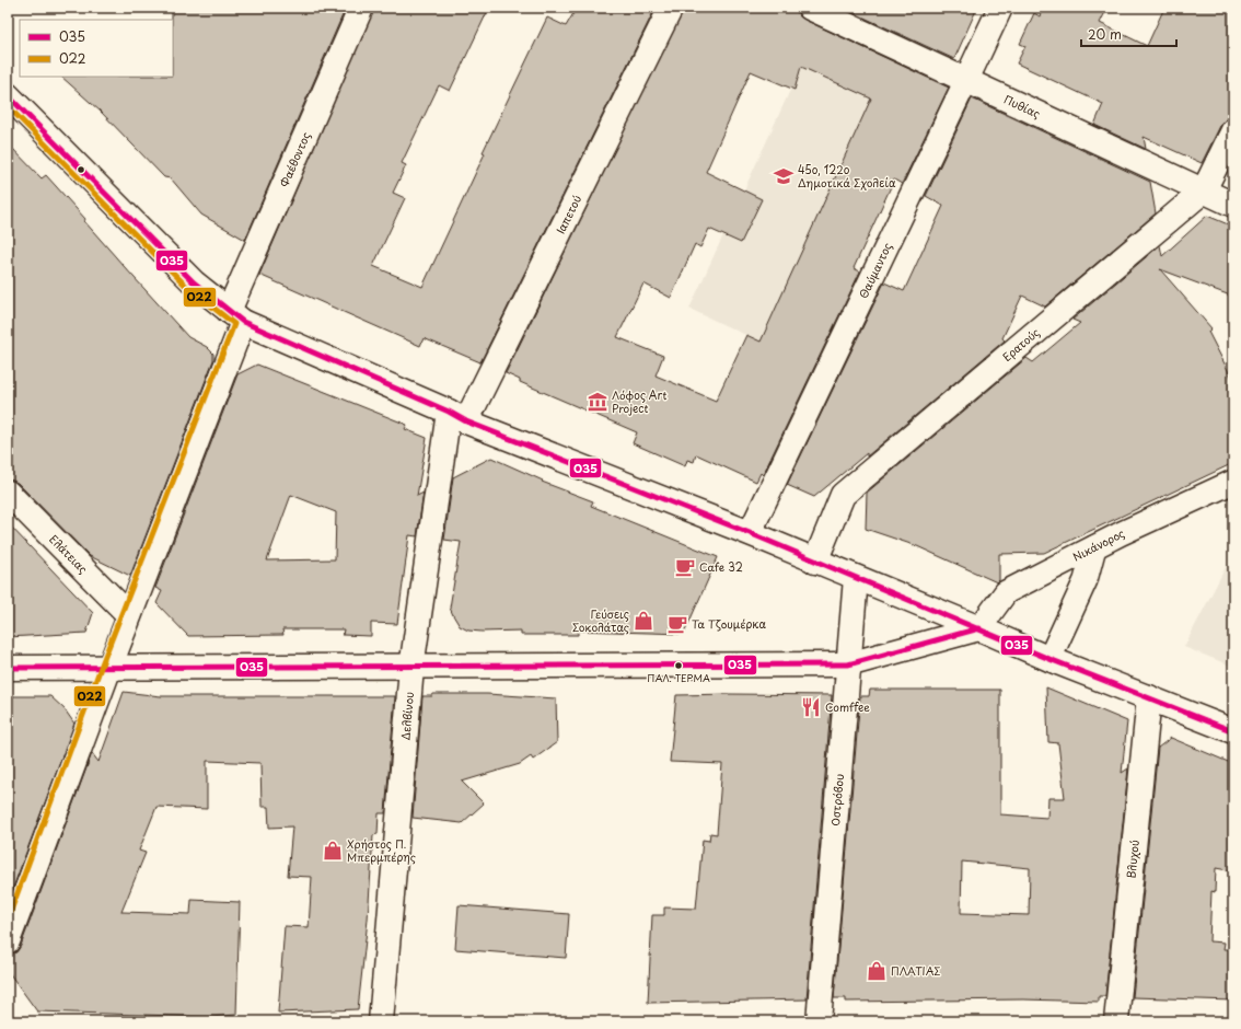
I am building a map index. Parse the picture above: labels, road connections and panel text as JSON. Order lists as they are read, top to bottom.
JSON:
{
  "streets": {
    "street": [
      "Πυθίας",
      "Φαέθοντος",
      "Ιαπετού",
      "Θαύμαντος",
      "Ερατούς",
      "Νικάνορος",
      "Ελάτειας",
      "Δελβίνου",
      "Οστρόβου",
      "Βλυχού"
    ]
  },
  "crossings": [
    ["Πυθίας", "Θαύμαντος"],
    ["Πυθίας", "Ερατούς"],
    ["Φαέθοντος", "Ελάτειας"],
    ["Ιαπετού", "Δελβίνου"]
  ],
  "places": {
    "school or university": ["45ο, 122ο Δημοτικά Σχολεία"],
    "museum": ["Λόφος Art Project"],
    "cafe": ["Cafe 32", "Τα Τζουμέρκα"],
    "shop": ["Γεύσεις Σοκολάτας", "Χρήστος Π. Μπερμπέρης", "ΠΛΑΤΙΑΣ"],
    "other": ["ΠΑΛ. ΤΕΡΜΑ"],
    "restaurant": ["Comffee"]
  },
  "lines": ["transit line 035", "transit line 022"],
  "legend": ["035", "022"],
  "scale_bar": "20 m"
}
